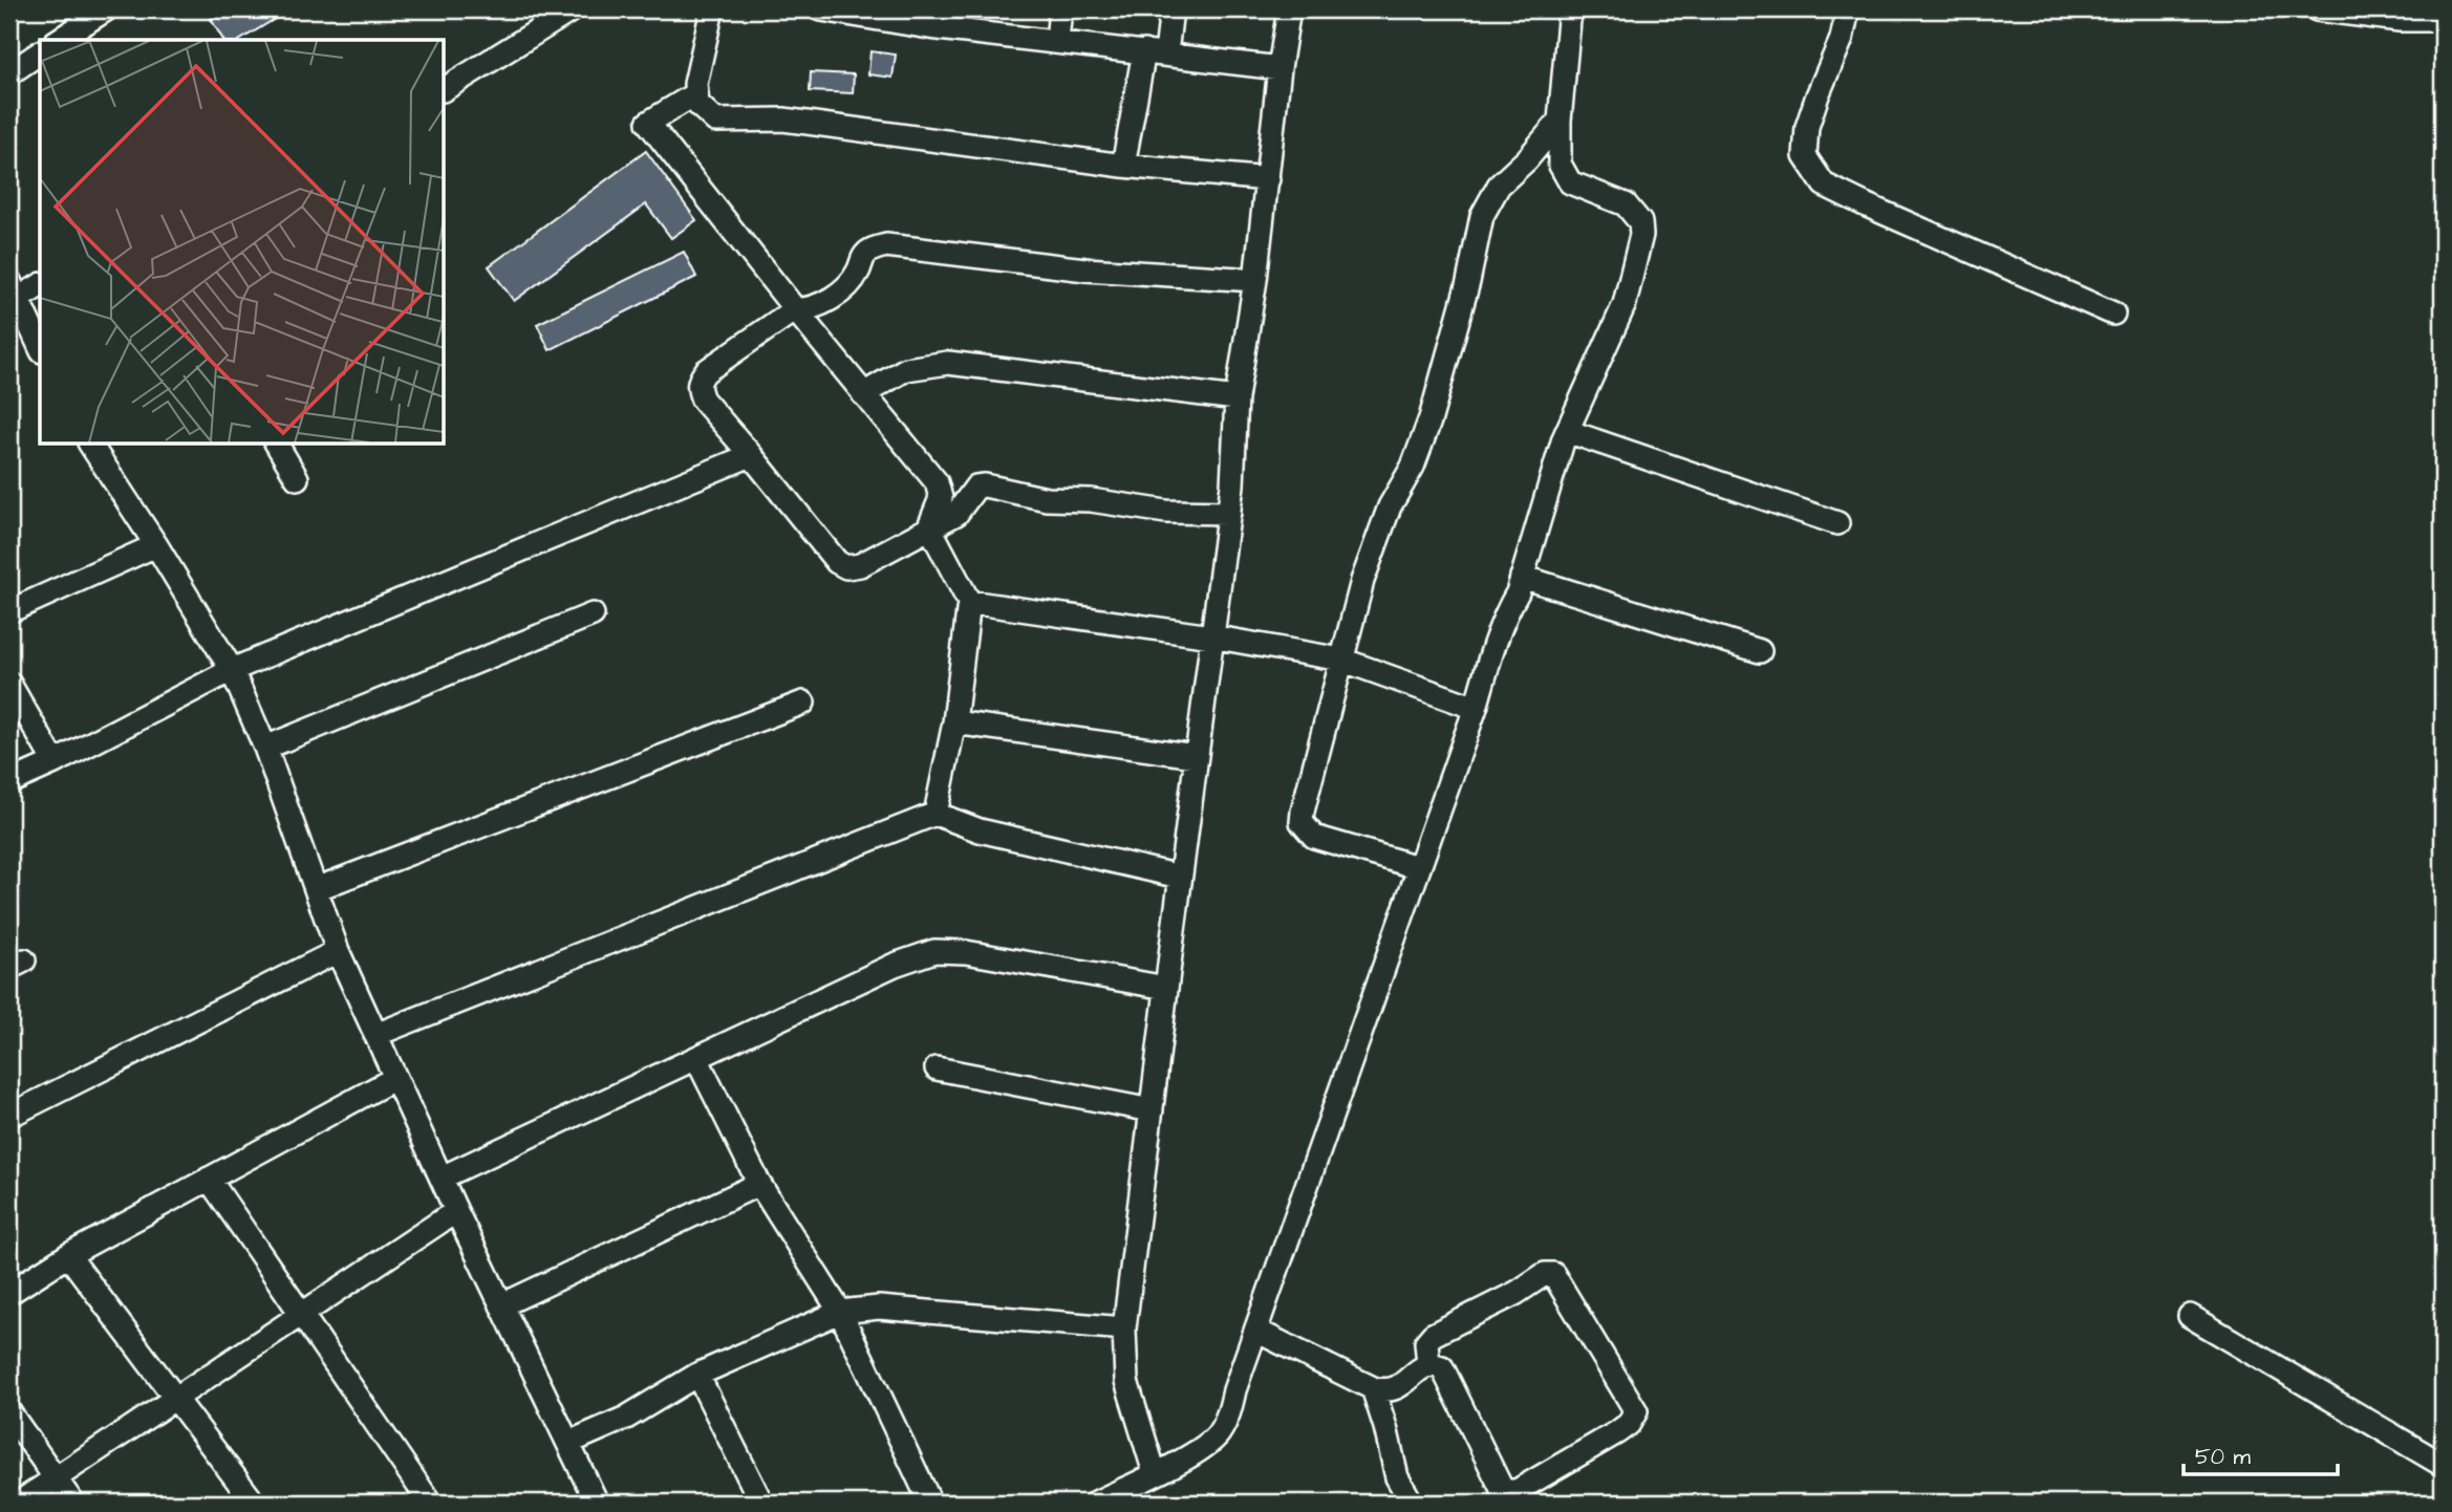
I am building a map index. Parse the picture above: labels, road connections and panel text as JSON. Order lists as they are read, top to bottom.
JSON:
{
  "scale_bar": "50 m"
}
